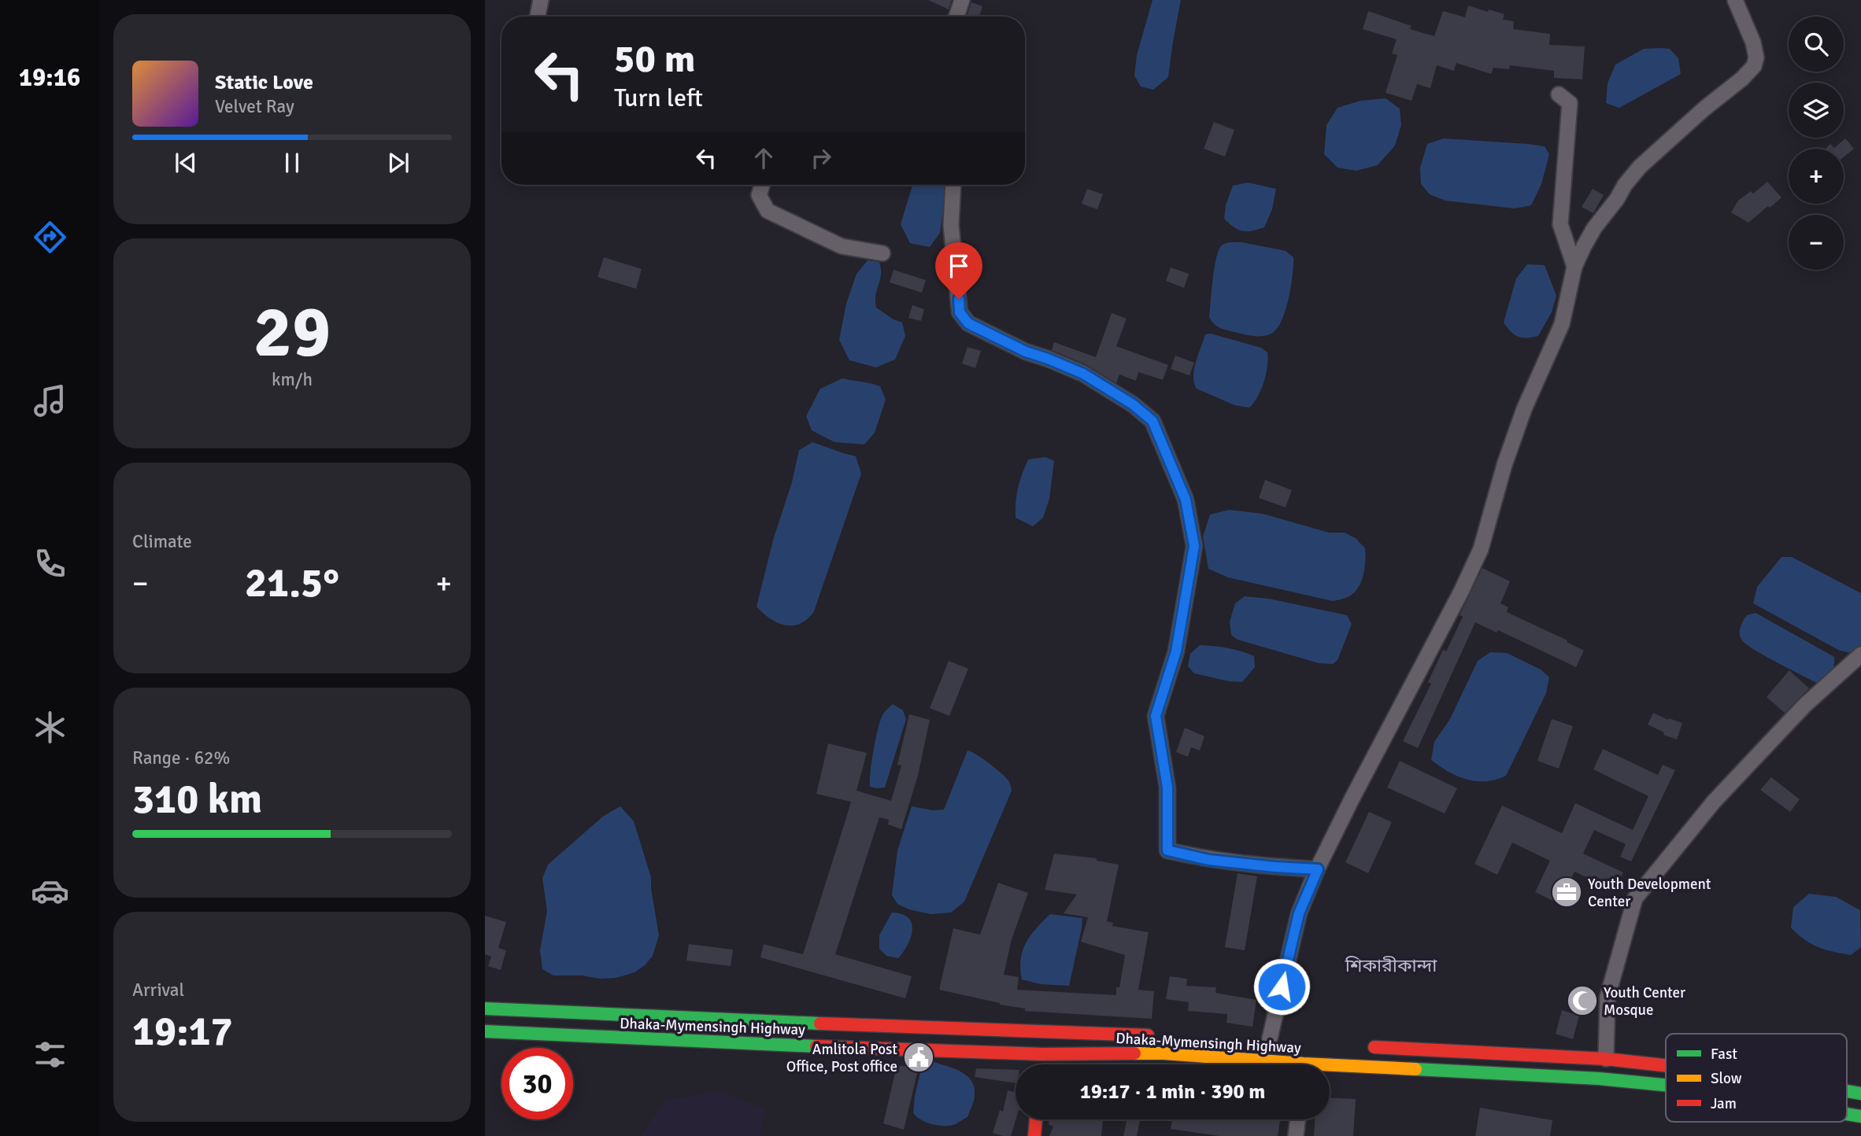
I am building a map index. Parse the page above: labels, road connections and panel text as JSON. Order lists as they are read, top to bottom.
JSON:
{
  "streets": {
    "main road": ["Dhaka-Mymensingh Highway"]
  },
  "districts": ["শিকারীকান্দা"],
  "places": {
    "office": ["Youth Development Center"],
    "mosque": ["Youth Center Mosque"],
    "public building": ["Amlitola Post Office, Post office"]
  },
  "legend": ["Fast", "Slow", "Jam"],
  "page": {
    "tabs": "19:16",
    "map_buttons": ["+", "−"],
    "turn": ["50 m", "Turn left"],
    "song": ["Static Love", "Velvet Ray"],
    "tile": [
      ["29", "km/h"],
      "Climate",
      ["Range · 62%", "310 km"],
      ["Arrival", "19:17"]
    ],
    "heat": ["−", "21.5°", "+"],
    "limit": "30",
    "trip": "19:17 · 1 min · 390 m"
  }
}
